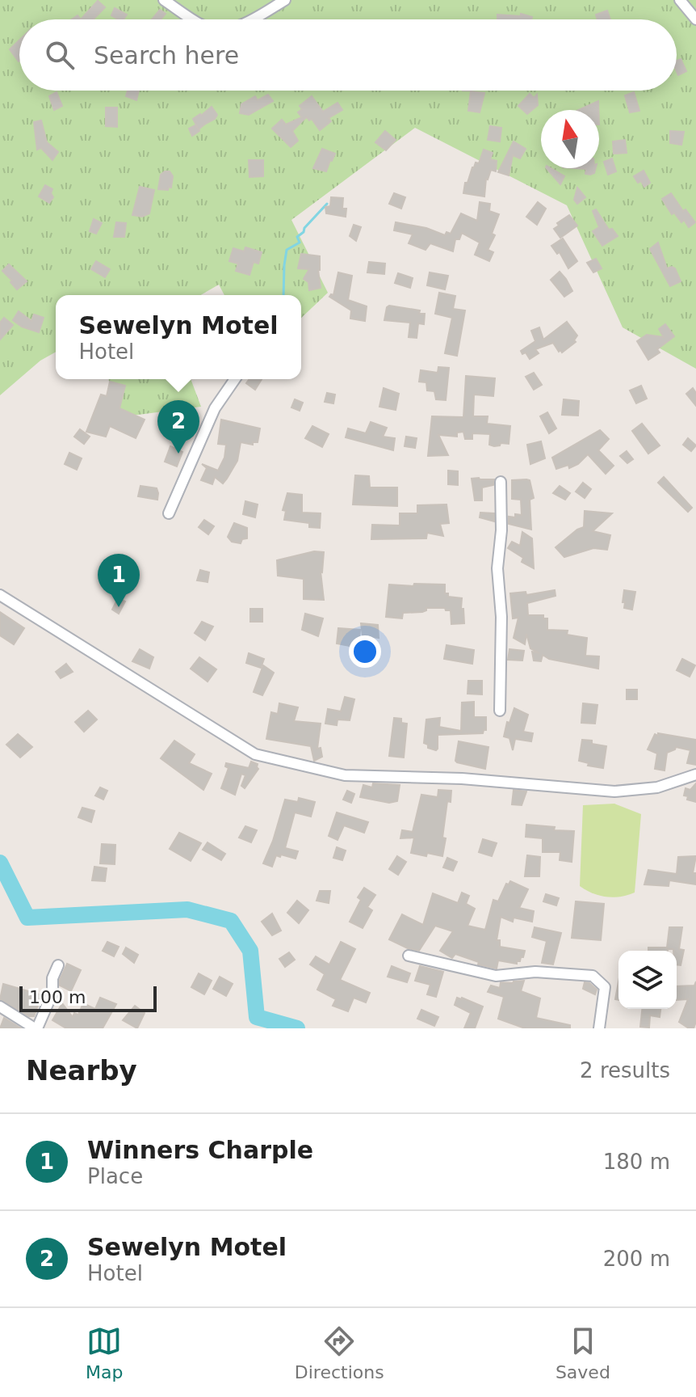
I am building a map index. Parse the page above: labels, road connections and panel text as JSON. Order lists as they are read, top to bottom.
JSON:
{
  "scale_bar": "100 m",
  "north": "top",
  "page": {
    "search": "Search here",
    "popup": ["Sewelyn Motel", "Hotel"],
    "pins": ["2", "1"],
    "scale": "100 m",
    "heading": ["Nearby", "2 results"],
    "list": [
      {
        "mark": "1",
        "name": "Winners Charple",
        "note": "Place",
        "value": "180 m"
      },
      {
        "mark": "2",
        "name": "Sewelyn Motel",
        "note": "Hotel",
        "value": "200 m"
      }
    ],
    "nav": ["Map", "Directions", "Saved"]
  }
}
